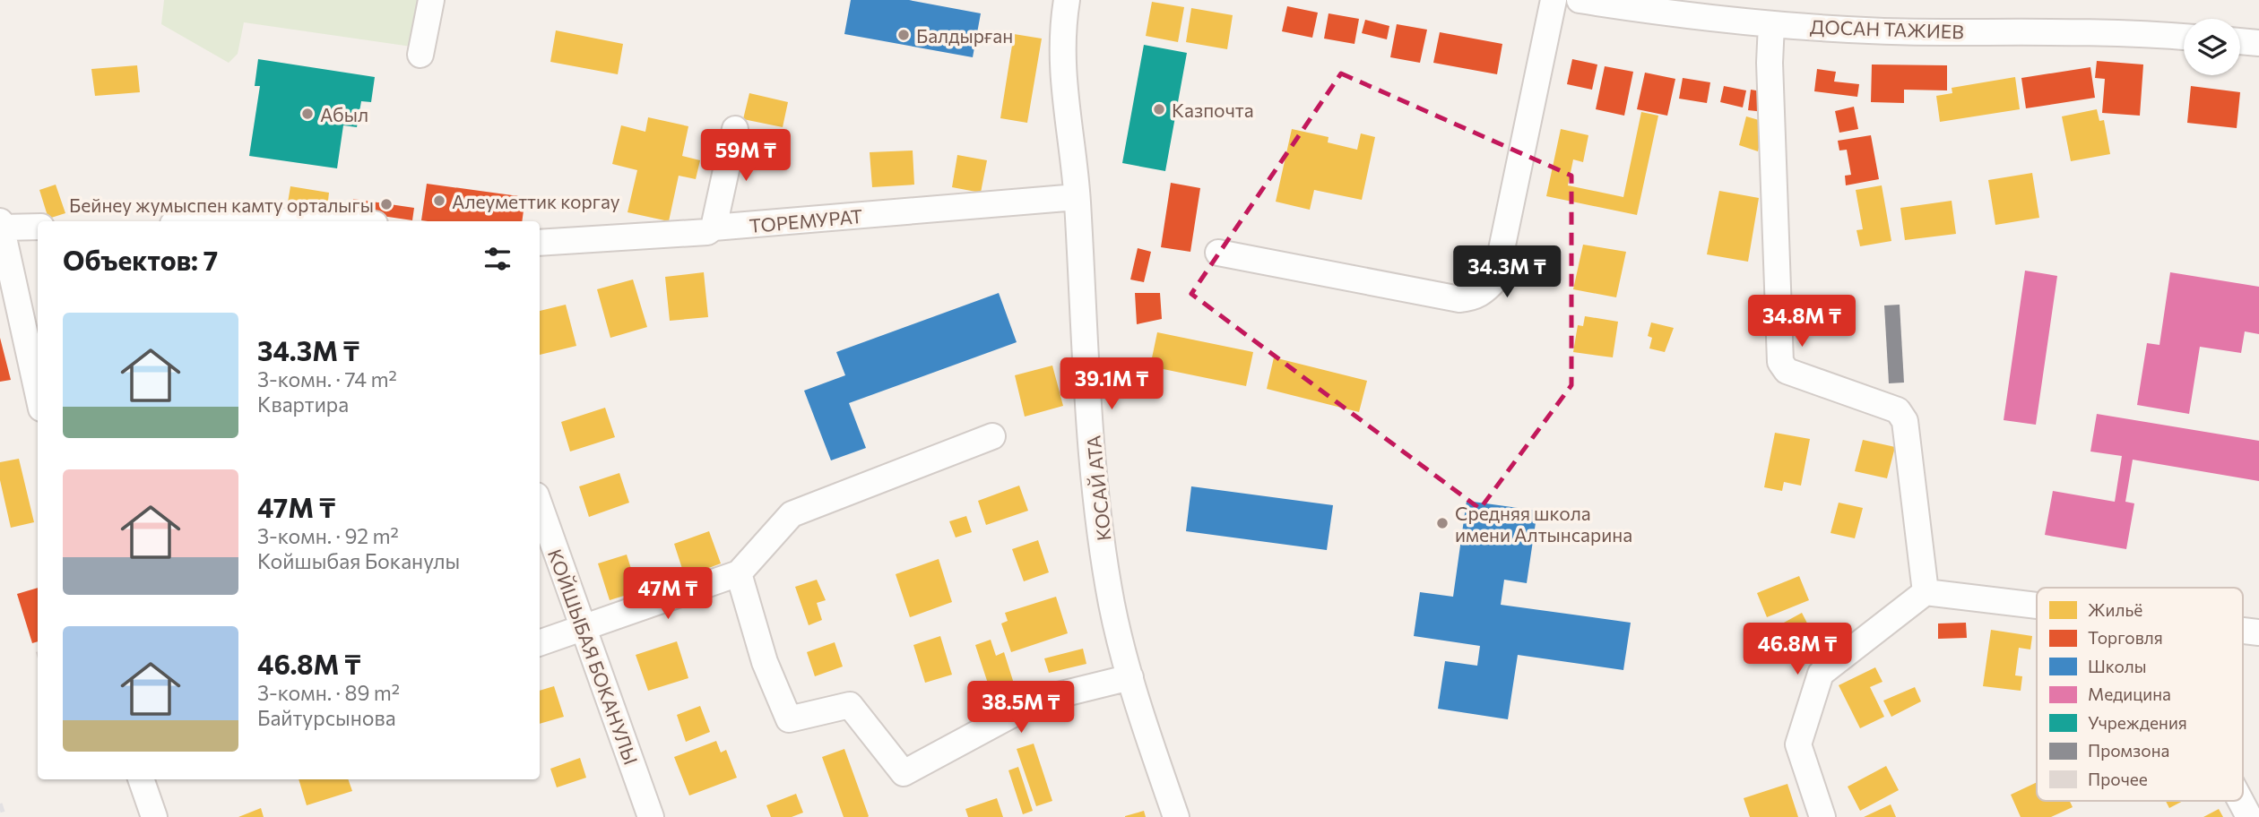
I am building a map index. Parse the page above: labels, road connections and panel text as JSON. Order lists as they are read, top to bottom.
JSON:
{
  "streets": {
    "street": [
      "ДОСАН ТАЖИЕВ",
      "ТОРЕМУРАТ",
      "КОСАЙ АТА",
      "КОЙШЫБАЯ БОКАНУЛЫ"
    ]
  },
  "crossings": [
    ["ТОРЕМУРАТ", "КОСАЙ АТА"]
  ],
  "places": [
    "Балдырған",
    "Казпочта",
    "Абыл",
    "Алеуметтик коргау",
    "Бейнеу жумыспен камту орталыгы",
    "Средняя школа имени Алтынсарина"
  ],
  "legend": [
    "Жильё",
    "Торговля",
    "Школы",
    "Медицина",
    "Учреждения",
    "Промзона",
    "Прочее"
  ],
  "page": {
    "price": [
      "59M ₸",
      "34.3M ₸",
      "34.8M ₸",
      "39.1M ₸",
      "47M ₸",
      "46.8M ₸",
      "38.5M ₸"
    ],
    "heading": "Объектов: 7",
    "list": [
      {
        "name": "34.3M ₸",
        "note": "3-комн. · 74 m² · Квартира"
      },
      {
        "name": "47M ₸",
        "note": "3-комн. · 92 m² · Койшыбая Боканулы"
      },
      {
        "name": "46.8M ₸",
        "note": "3-комн. · 89 m² · Байтурсынова"
      }
    ]
  }
}
